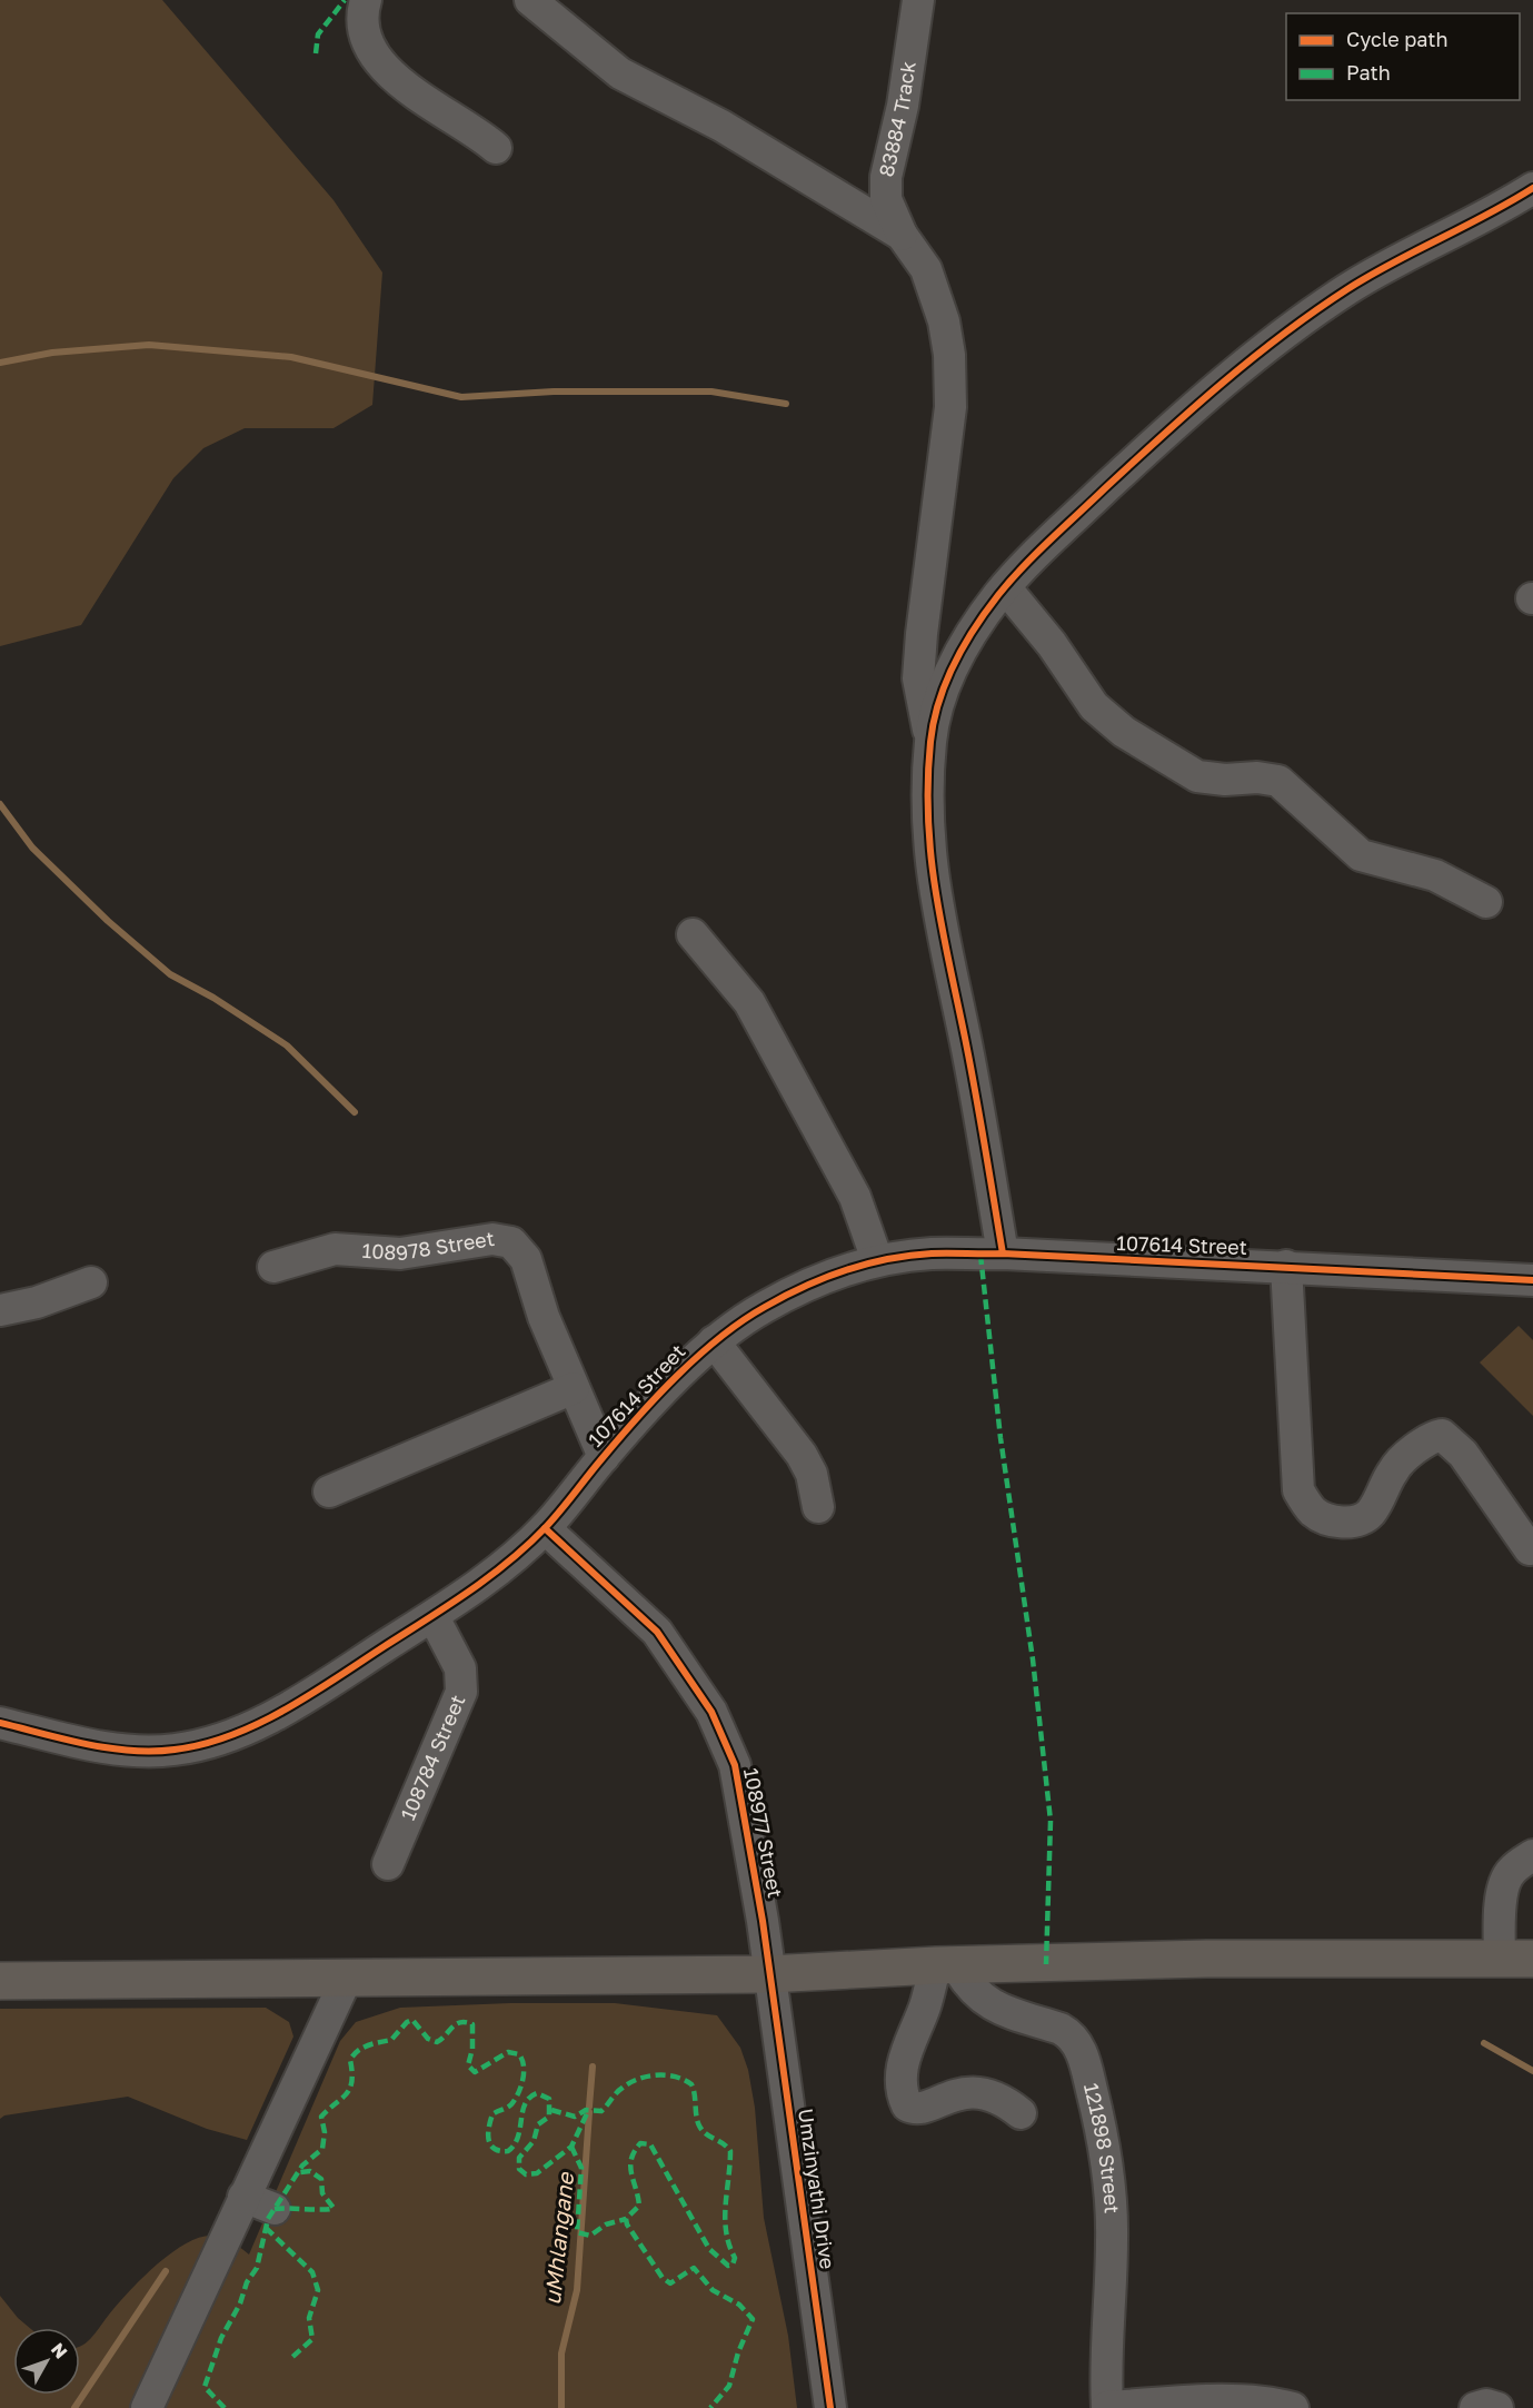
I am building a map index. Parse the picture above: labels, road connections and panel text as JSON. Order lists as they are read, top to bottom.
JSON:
{
  "streets": {
    "street": [
      "83884 Track",
      "108978 Street",
      "107614 Street",
      "108784 Street",
      "108977 Street",
      "121898 Street",
      "Umzinyathi Drive"
    ]
  },
  "crossings": [
    ["108978 Street", "107614 Street"],
    ["107614 Street", "108784 Street"],
    ["107614 Street", "108977 Street"],
    ["108977 Street", "Umzinyathi Drive"]
  ],
  "water": ["uMhlangane"],
  "legend": ["Cycle path", "Path"],
  "north": "top right"
}
